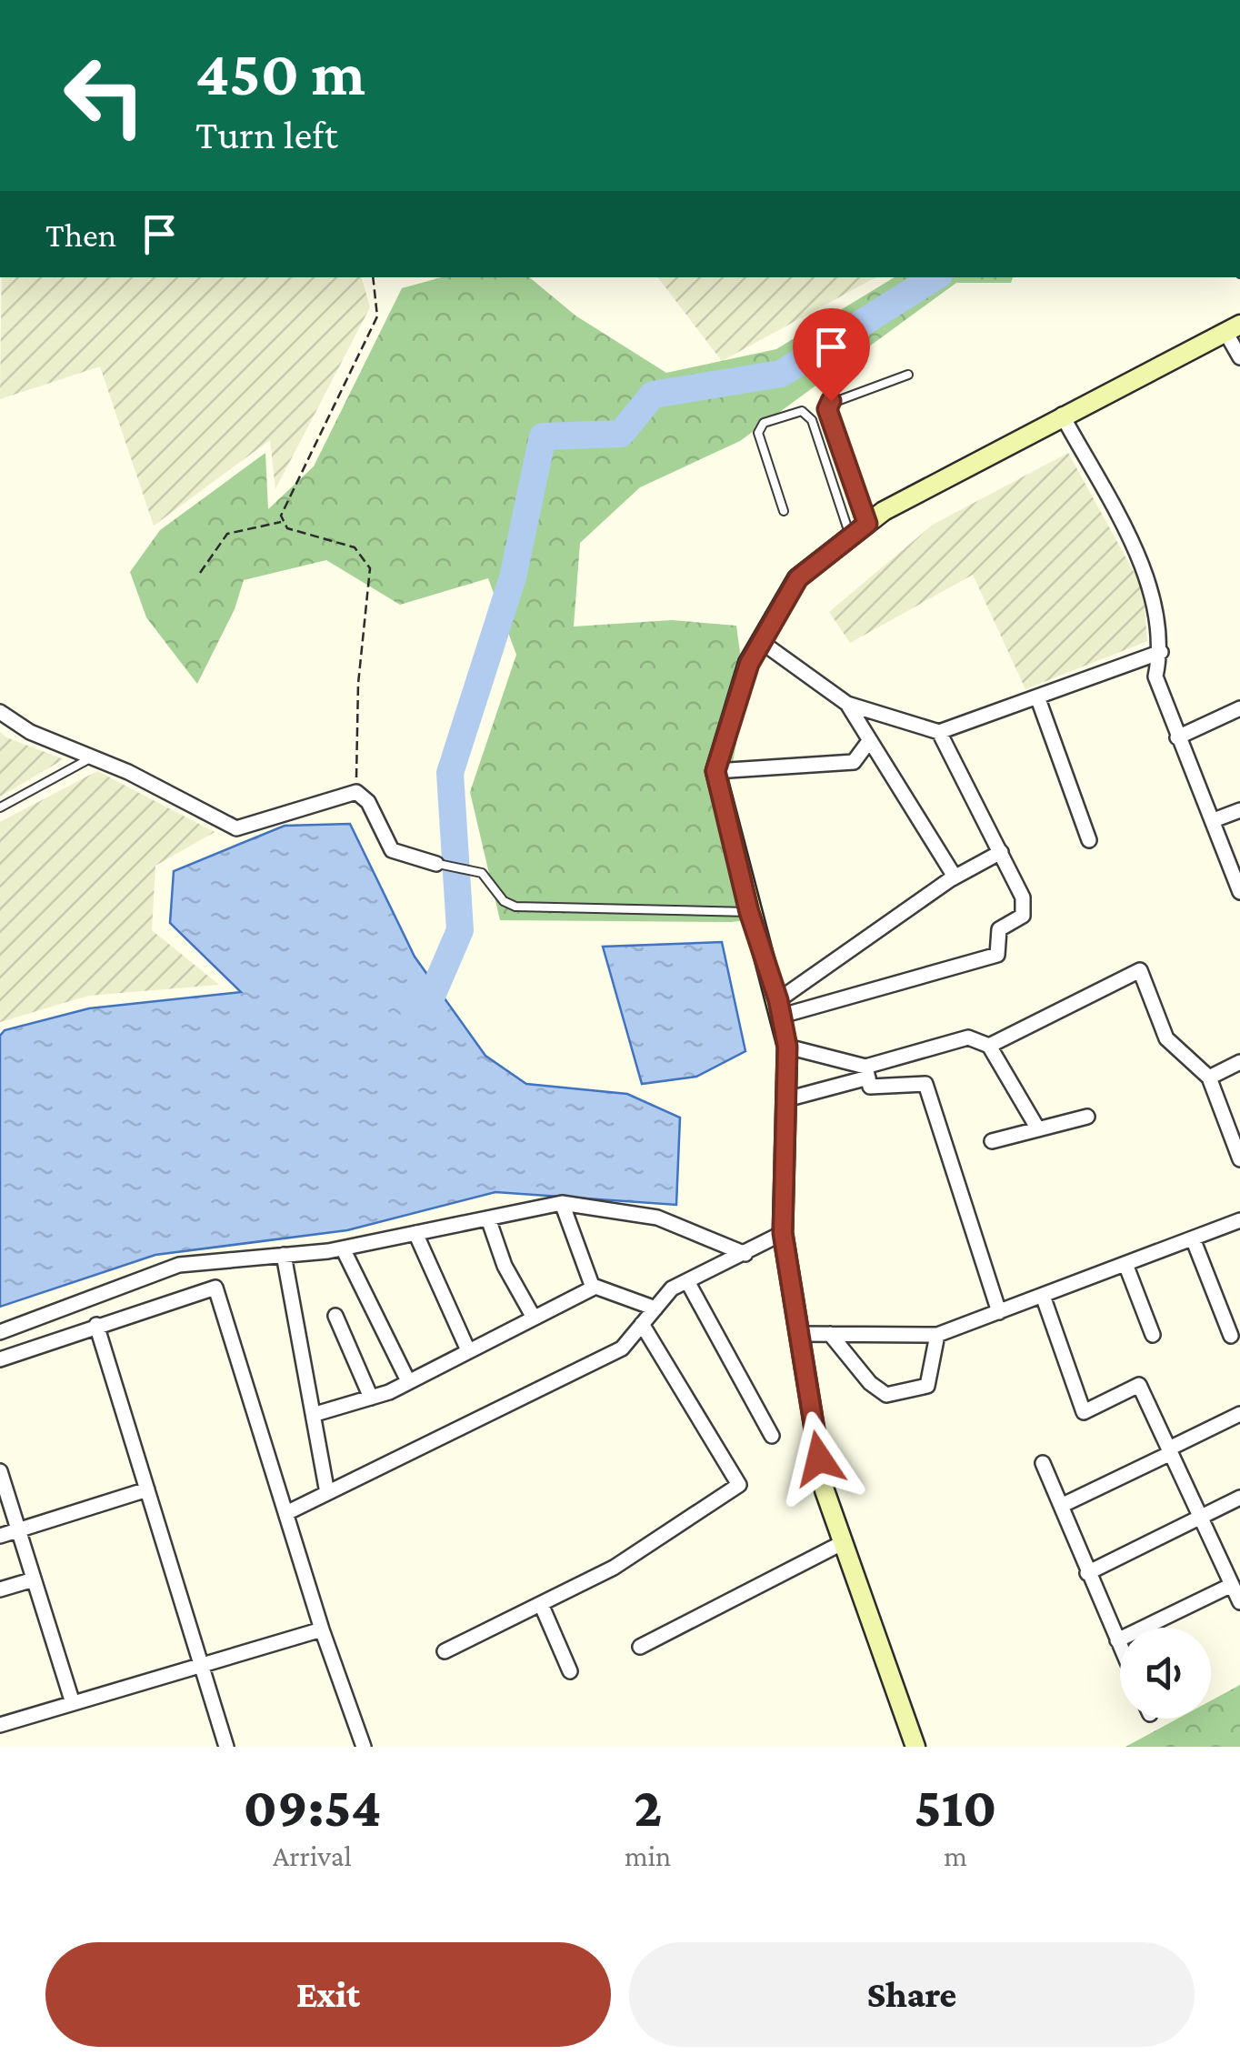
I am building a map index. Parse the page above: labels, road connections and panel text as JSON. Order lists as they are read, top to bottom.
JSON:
{
  "page": {
    "turn": ["450 m", "Turn left"],
    "then": "Then",
    "eta": [
      "09:54",
      "Arrival",
      "2",
      "min",
      "510",
      "m"
    ],
    "buttons": ["Exit", "Share"]
  }
}
